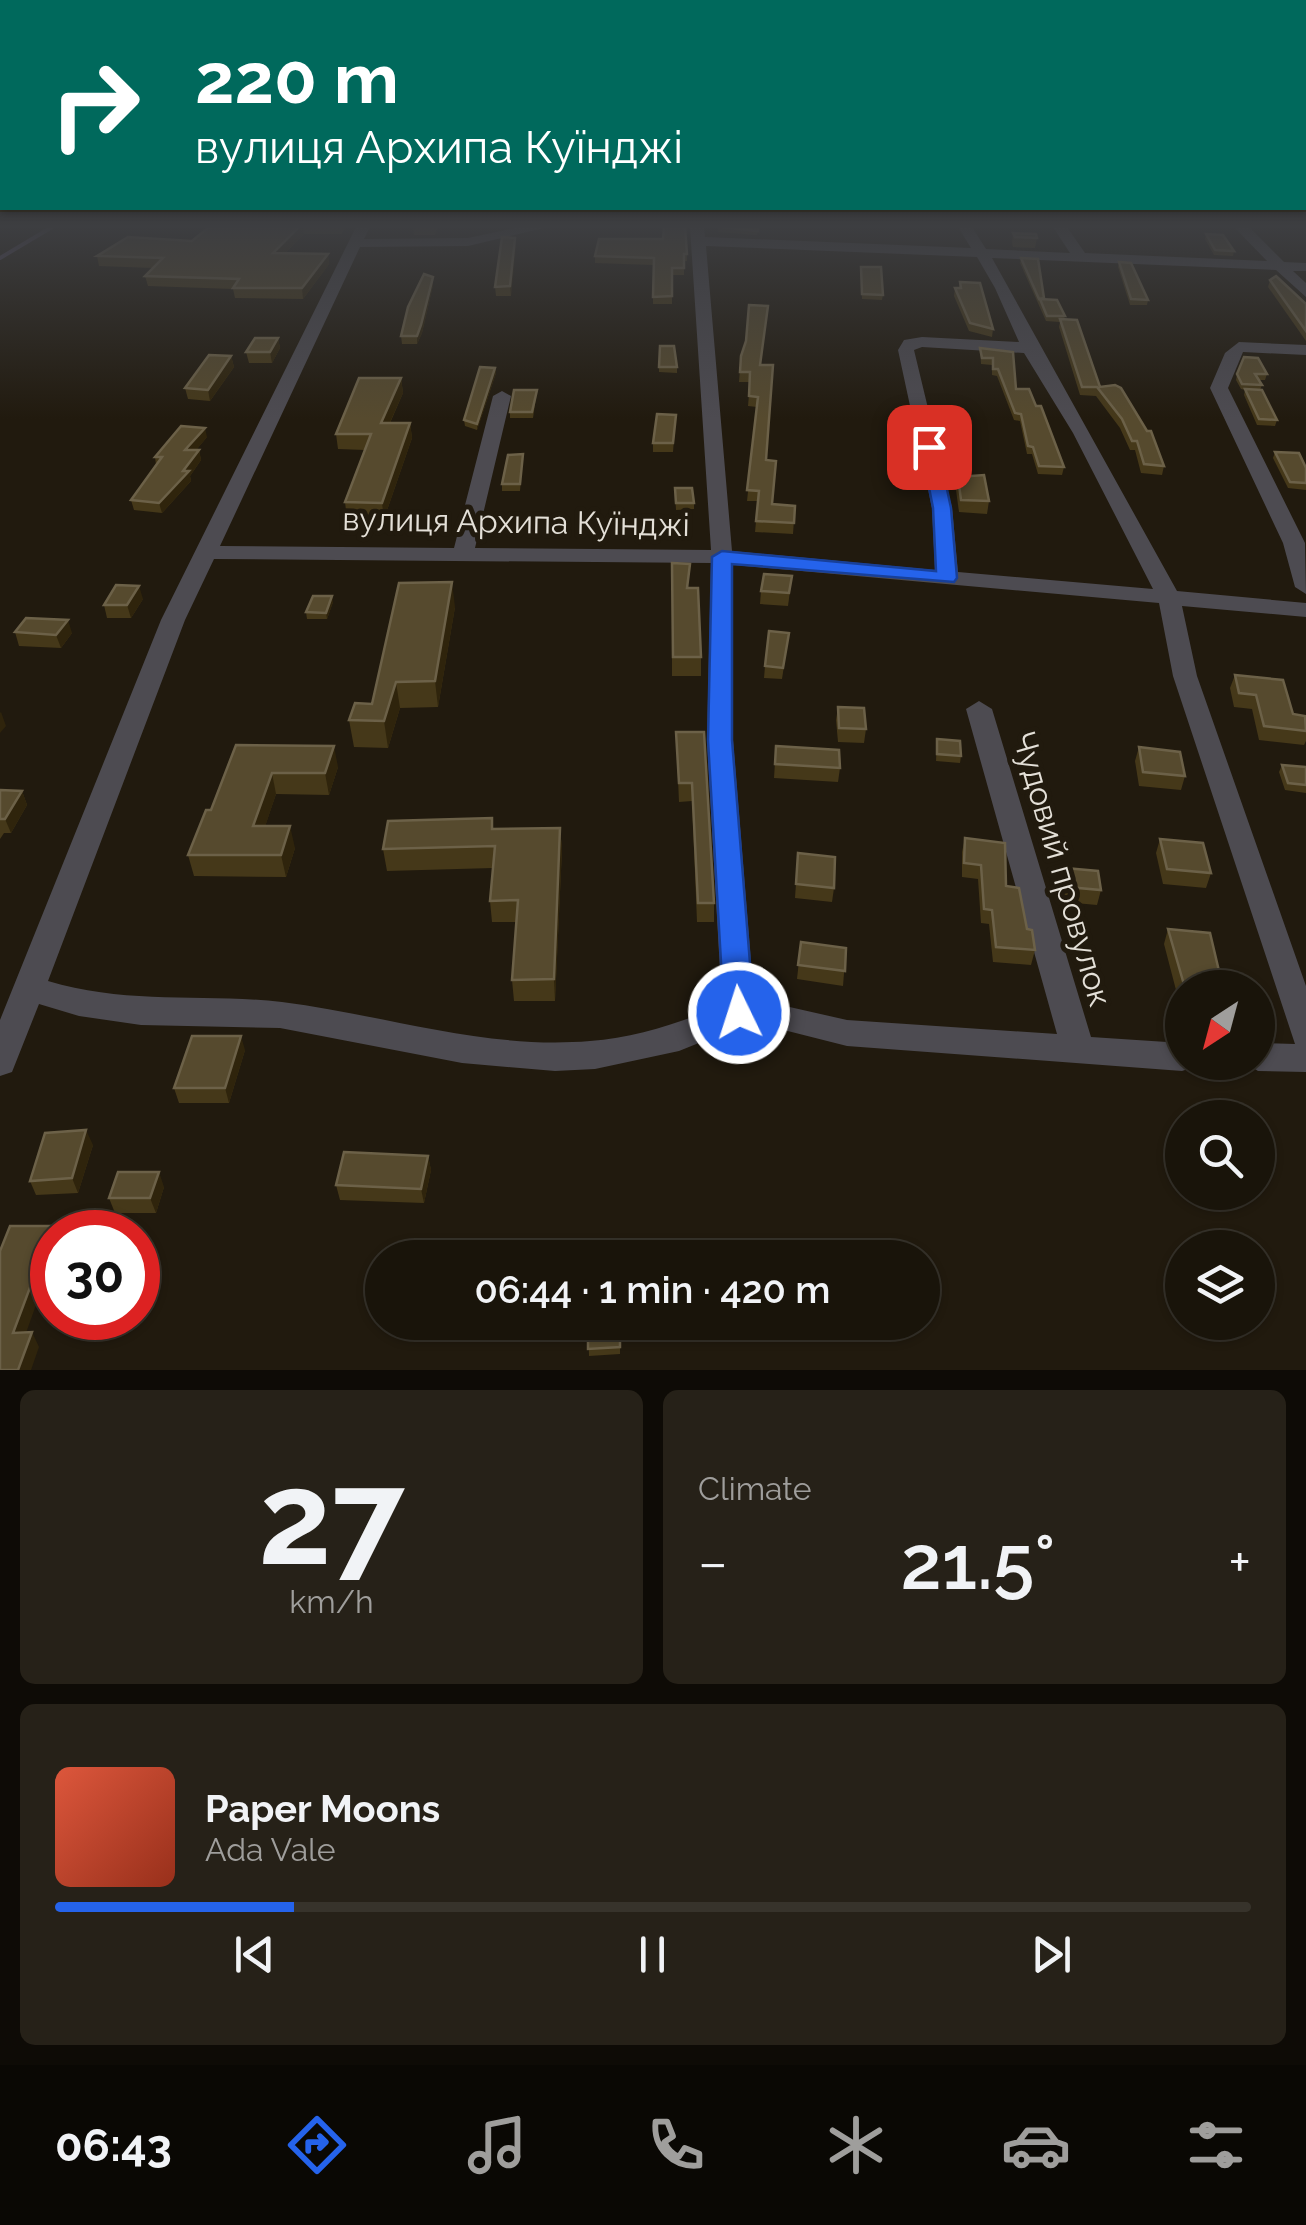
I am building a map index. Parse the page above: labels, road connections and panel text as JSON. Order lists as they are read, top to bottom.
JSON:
{
  "streets": {
    "street": ["вулиця Архипа Куїнджі", "Чудовий провулок"]
  },
  "north": "bottom left",
  "page": {
    "turn": ["220 m", "вулиця Архипа Куїнджі"],
    "limit": "30",
    "trip": "06:44 · 1 min · 420 m",
    "tile": [
      ["27", "km/h"],
      "Climate"
    ],
    "heat": ["−", "21.5°", "+"],
    "song": ["Paper Moons", "Ada Vale"],
    "tabs": "06:43"
  }
}
